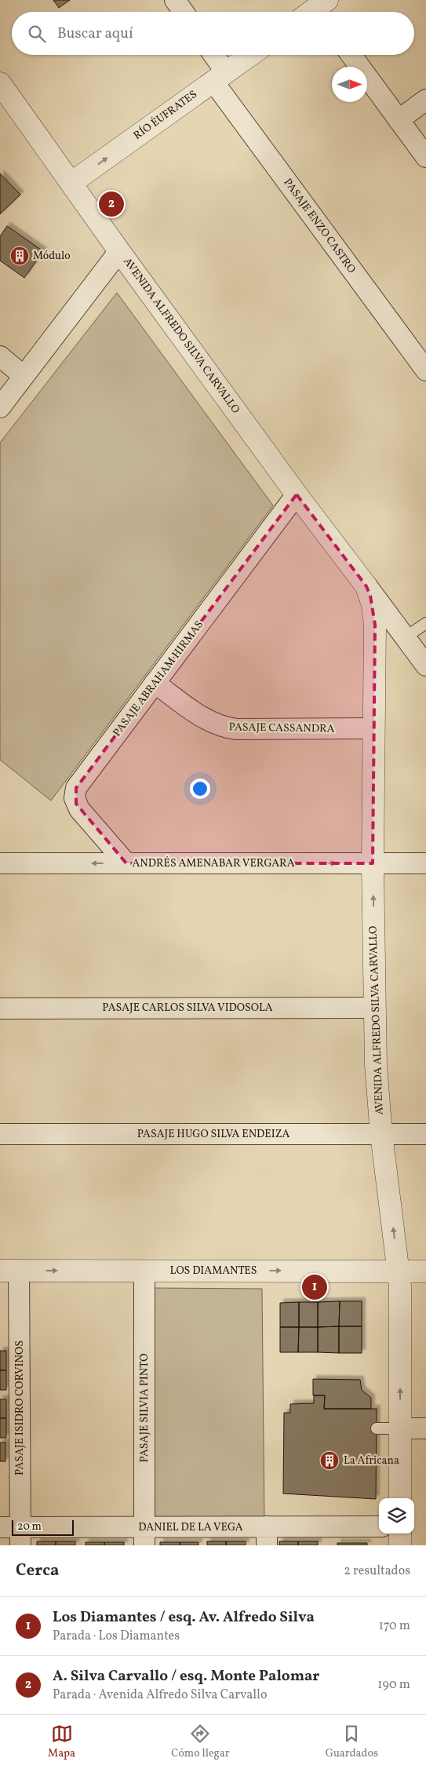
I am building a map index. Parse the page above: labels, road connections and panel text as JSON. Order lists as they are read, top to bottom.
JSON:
{
  "streets": {
    "street": [
      "RÍO ÉUFRATES",
      "PASAJE ENZO CASTRO",
      "AVENIDA ALFREDO SILVA CARVALLO",
      "PASAJE ABRAHAM HIRMAS",
      "PASAJE CASSANDRA",
      "ANDRÉS AMENABAR VERGARA",
      "PASAJE CARLOS SILVA VIDOSOLA",
      "PASAJE HUGO SILVA ENDEIZA",
      "LOS DIAMANTES",
      "PASAJE ISIDRO CORVINOS",
      "PASAJE SILVIA PINTO",
      "DANIEL DE LA VEGA"
    ]
  },
  "crossings": [
    ["RÍO ÉUFRATES", "PASAJE ENZO CASTRO"],
    ["RÍO ÉUFRATES", "AVENIDA ALFREDO SILVA CARVALLO"],
    ["AVENIDA ALFREDO SILVA CARVALLO", "PASAJE ABRAHAM HIRMAS"],
    ["AVENIDA ALFREDO SILVA CARVALLO", "PASAJE CASSANDRA"],
    ["AVENIDA ALFREDO SILVA CARVALLO", "ANDRÉS AMENABAR VERGARA"],
    ["AVENIDA ALFREDO SILVA CARVALLO", "PASAJE CARLOS SILVA VIDOSOLA"],
    ["AVENIDA ALFREDO SILVA CARVALLO", "PASAJE HUGO SILVA ENDEIZA"],
    ["AVENIDA ALFREDO SILVA CARVALLO", "LOS DIAMANTES"],
    ["PASAJE ABRAHAM HIRMAS", "PASAJE CASSANDRA"],
    ["PASAJE ABRAHAM HIRMAS", "ANDRÉS AMENABAR VERGARA"],
    ["LOS DIAMANTES", "PASAJE ISIDRO CORVINOS"],
    ["LOS DIAMANTES", "PASAJE SILVIA PINTO"],
    ["PASAJE ISIDRO CORVINOS", "DANIEL DE LA VEGA"],
    ["PASAJE SILVIA PINTO", "DANIEL DE LA VEGA"]
  ],
  "one_way": ["RÍO ÉUFRATES", "ANDRÉS AMENABAR VERGARA", "LOS DIAMANTES"],
  "places": {
    "building": ["Módulo", "La Africana"]
  },
  "scale_bar": "20 m",
  "north": "right",
  "page": {
    "search": "Buscar aquí",
    "pins": ["2", "1"],
    "scale": "20 m",
    "heading": ["Cerca", "2 resultados"],
    "list": [
      {
        "mark": "1",
        "name": "Los Diamantes / esq. Av. Alfredo Silva",
        "note": "Parada · Los Diamantes",
        "value": "170 m"
      },
      {
        "mark": "2",
        "name": "A. Silva Carvallo / esq. Monte Palomar",
        "note": "Parada · Avenida Alfredo Silva Carvallo",
        "value": "190 m"
      }
    ],
    "nav": ["Mapa", "Cómo llegar", "Guardados"]
  }
}
